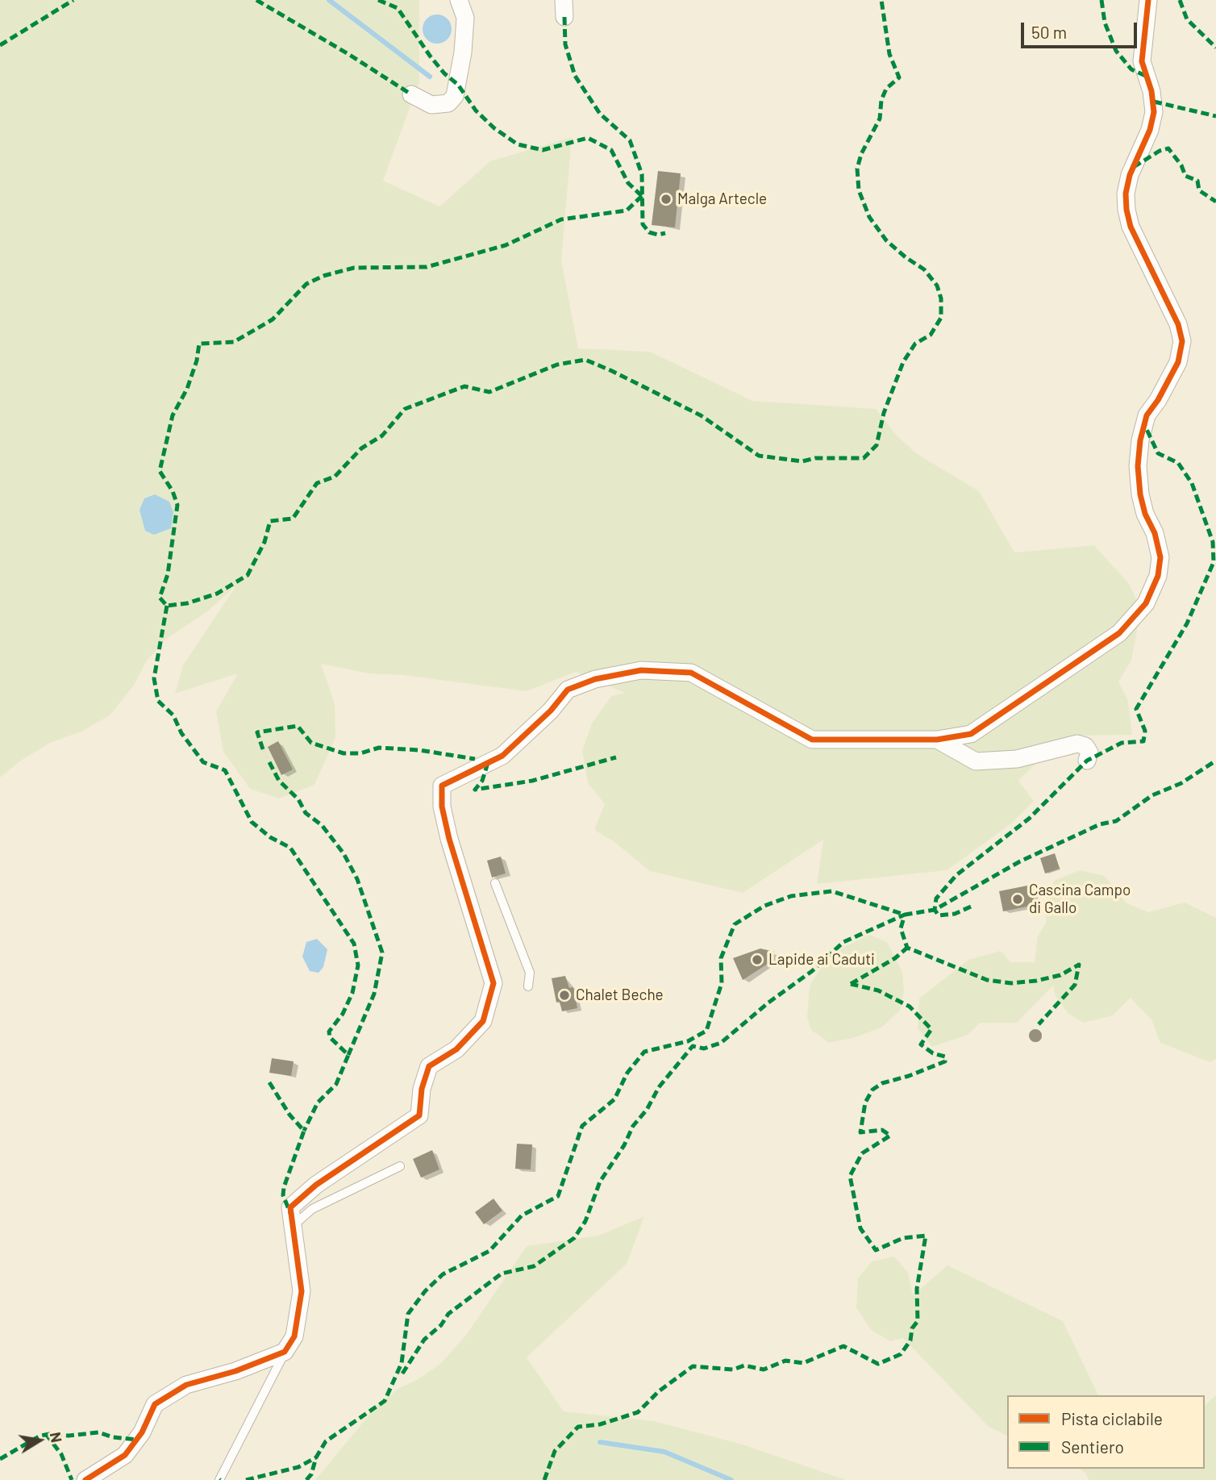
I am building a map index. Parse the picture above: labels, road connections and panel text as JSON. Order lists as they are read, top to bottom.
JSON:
{
  "places": [
    "Malga Artecle",
    "Cascina Campo di Gallo",
    "Lapide ai Caduti",
    "Chalet Beche"
  ],
  "legend": ["Pista ciclabile", "Sentiero"],
  "scale_bar": "50 m",
  "north": "right"
}
